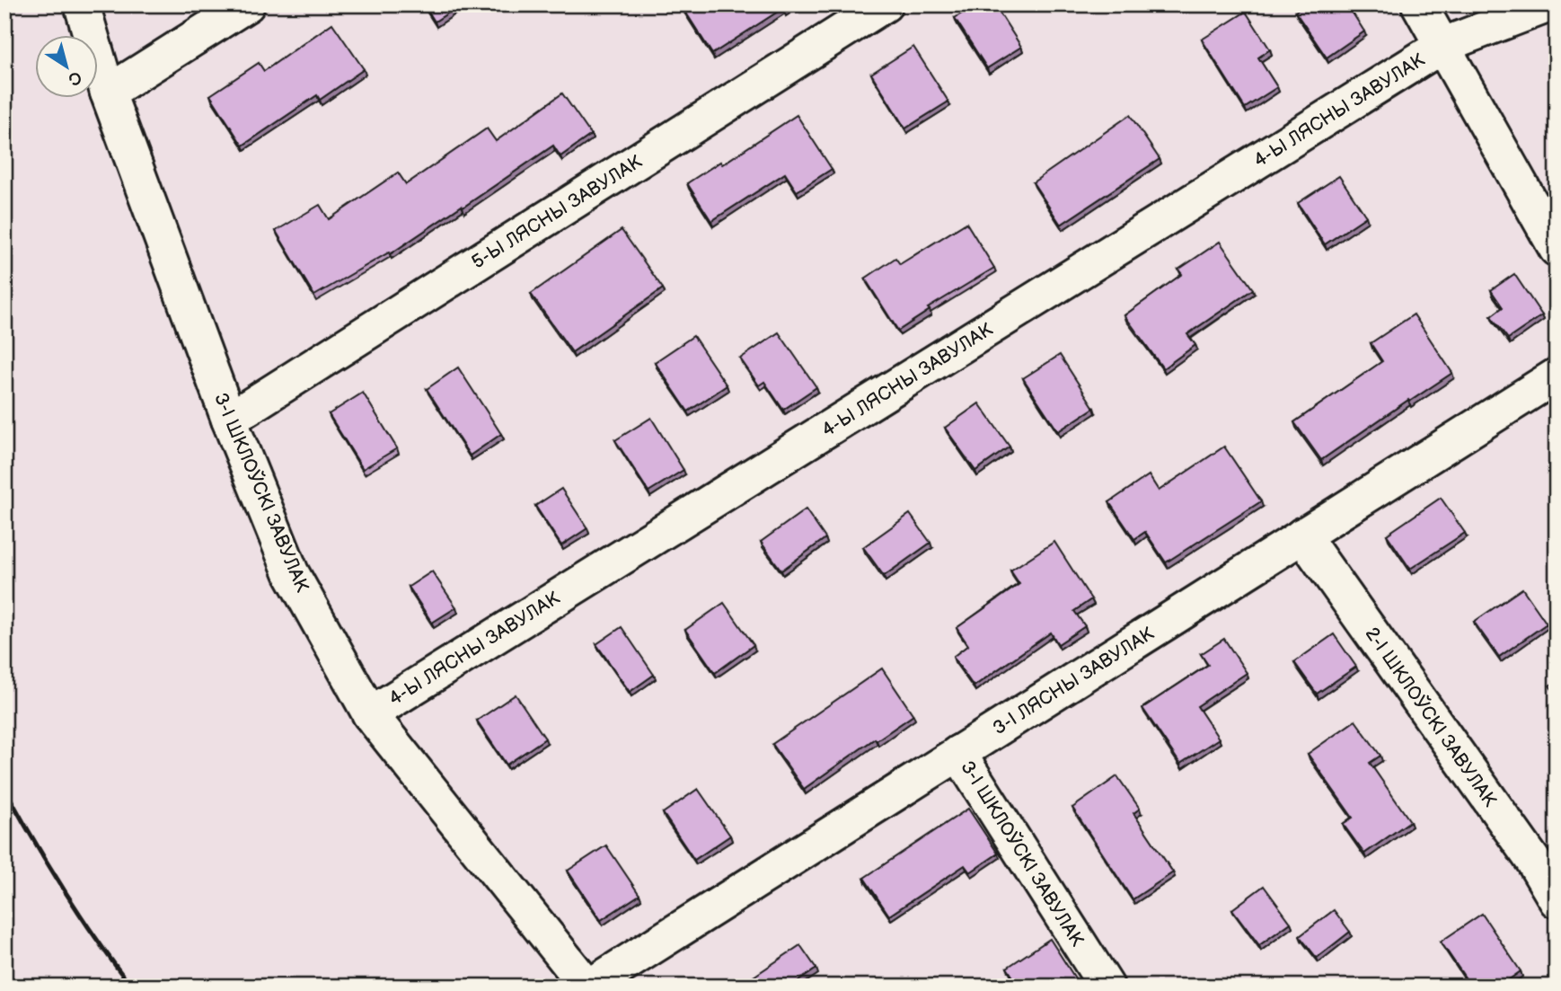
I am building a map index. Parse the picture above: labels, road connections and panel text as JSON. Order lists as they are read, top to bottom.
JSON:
{
  "streets": {
    "street": [
      "4-Ы ЛЯСНЫ ЗАВУЛАК",
      "5-Ы ЛЯСНЫ ЗАВУЛАК",
      "3-І ШКЛОЎСКІ ЗАВУЛАК",
      "3-І ЛЯСНЫ ЗАВУЛАК",
      "2-І ШКЛОЎСКІ ЗАВУЛАК"
    ]
  },
  "crossings": [
    ["4-Ы ЛЯСНЫ ЗАВУЛАК", "3-І ШКЛОЎСКІ ЗАВУЛАК"],
    ["5-Ы ЛЯСНЫ ЗАВУЛАК", "3-І ШКЛОЎСКІ ЗАВУЛАК"],
    ["3-І ШКЛОЎСКІ ЗАВУЛАК", "3-І ЛЯСНЫ ЗАВУЛАК"],
    ["3-І ЛЯСНЫ ЗАВУЛАК", "2-І ШКЛОЎСКІ ЗАВУЛАК"]
  ],
  "north": "bottom right"
}
